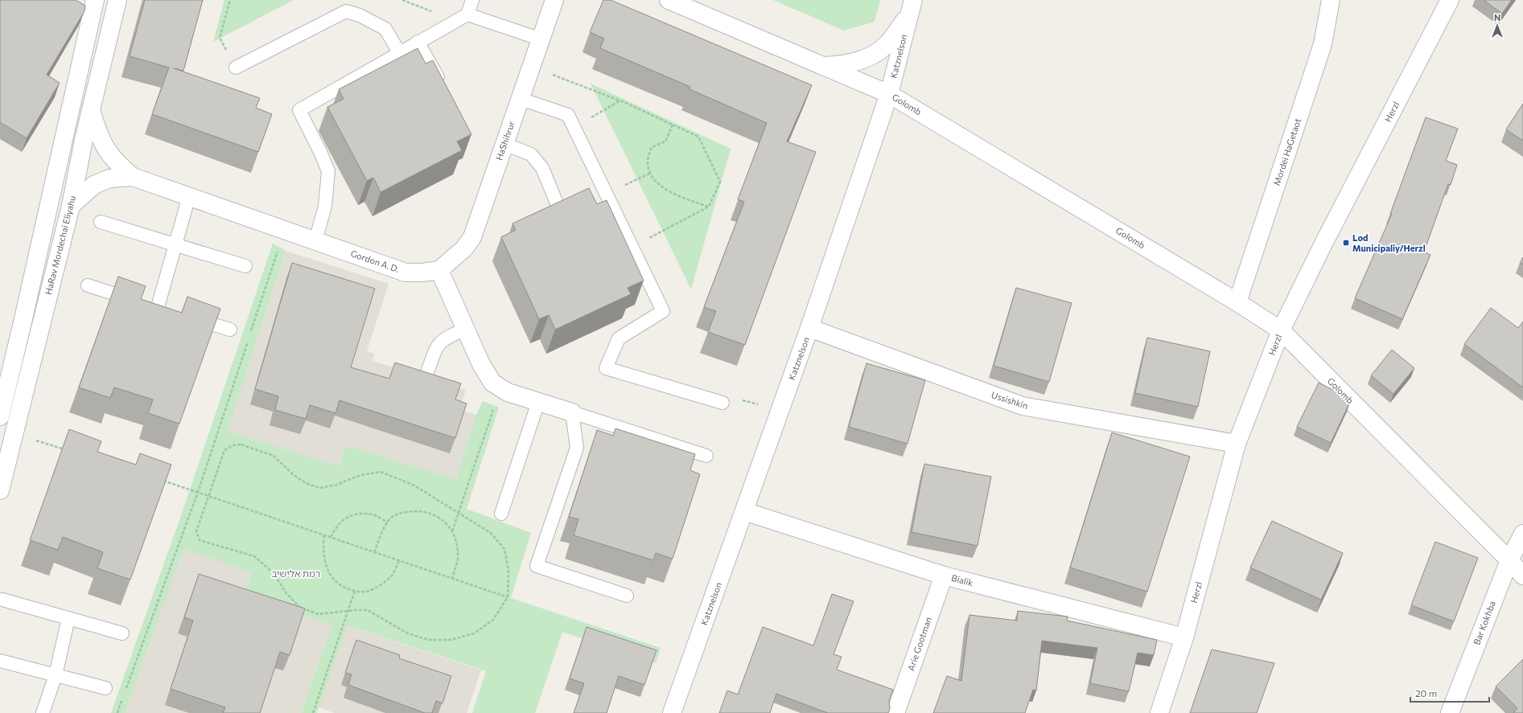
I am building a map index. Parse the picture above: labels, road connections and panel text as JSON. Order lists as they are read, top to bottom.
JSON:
{
  "streets": {
    "street": [
      "Katznelson",
      "Golomb",
      "Herzl",
      "HaShihrur",
      "Mordei HaGetaot",
      "HaRav Mordechai Eliyahu",
      "Gordon A. D.",
      "Ussishkin",
      "Bialik",
      "Bar Kokhba",
      "Arie Gootman"
    ]
  },
  "crossings": [
    ["Katznelson", "Golomb"],
    ["Katznelson", "Ussishkin"],
    ["Katznelson", "Bialik"],
    ["Golomb", "Herzl"],
    ["Golomb", "Mordei HaGetaot"],
    ["Golomb", "Bar Kokhba"],
    ["Herzl", "Ussishkin"],
    ["Herzl", "Bialik"],
    ["HaShihrur", "Gordon A. D."],
    ["HaRav Mordechai Eliyahu", "Gordon A. D."],
    ["Bialik", "Arie Gootman"]
  ],
  "districts": ["רמת אלישיב"],
  "places": {
    "transit": ["Lod Municipaliy/Herzl"]
  },
  "scale_bar": "20 m",
  "north": "top"
}
